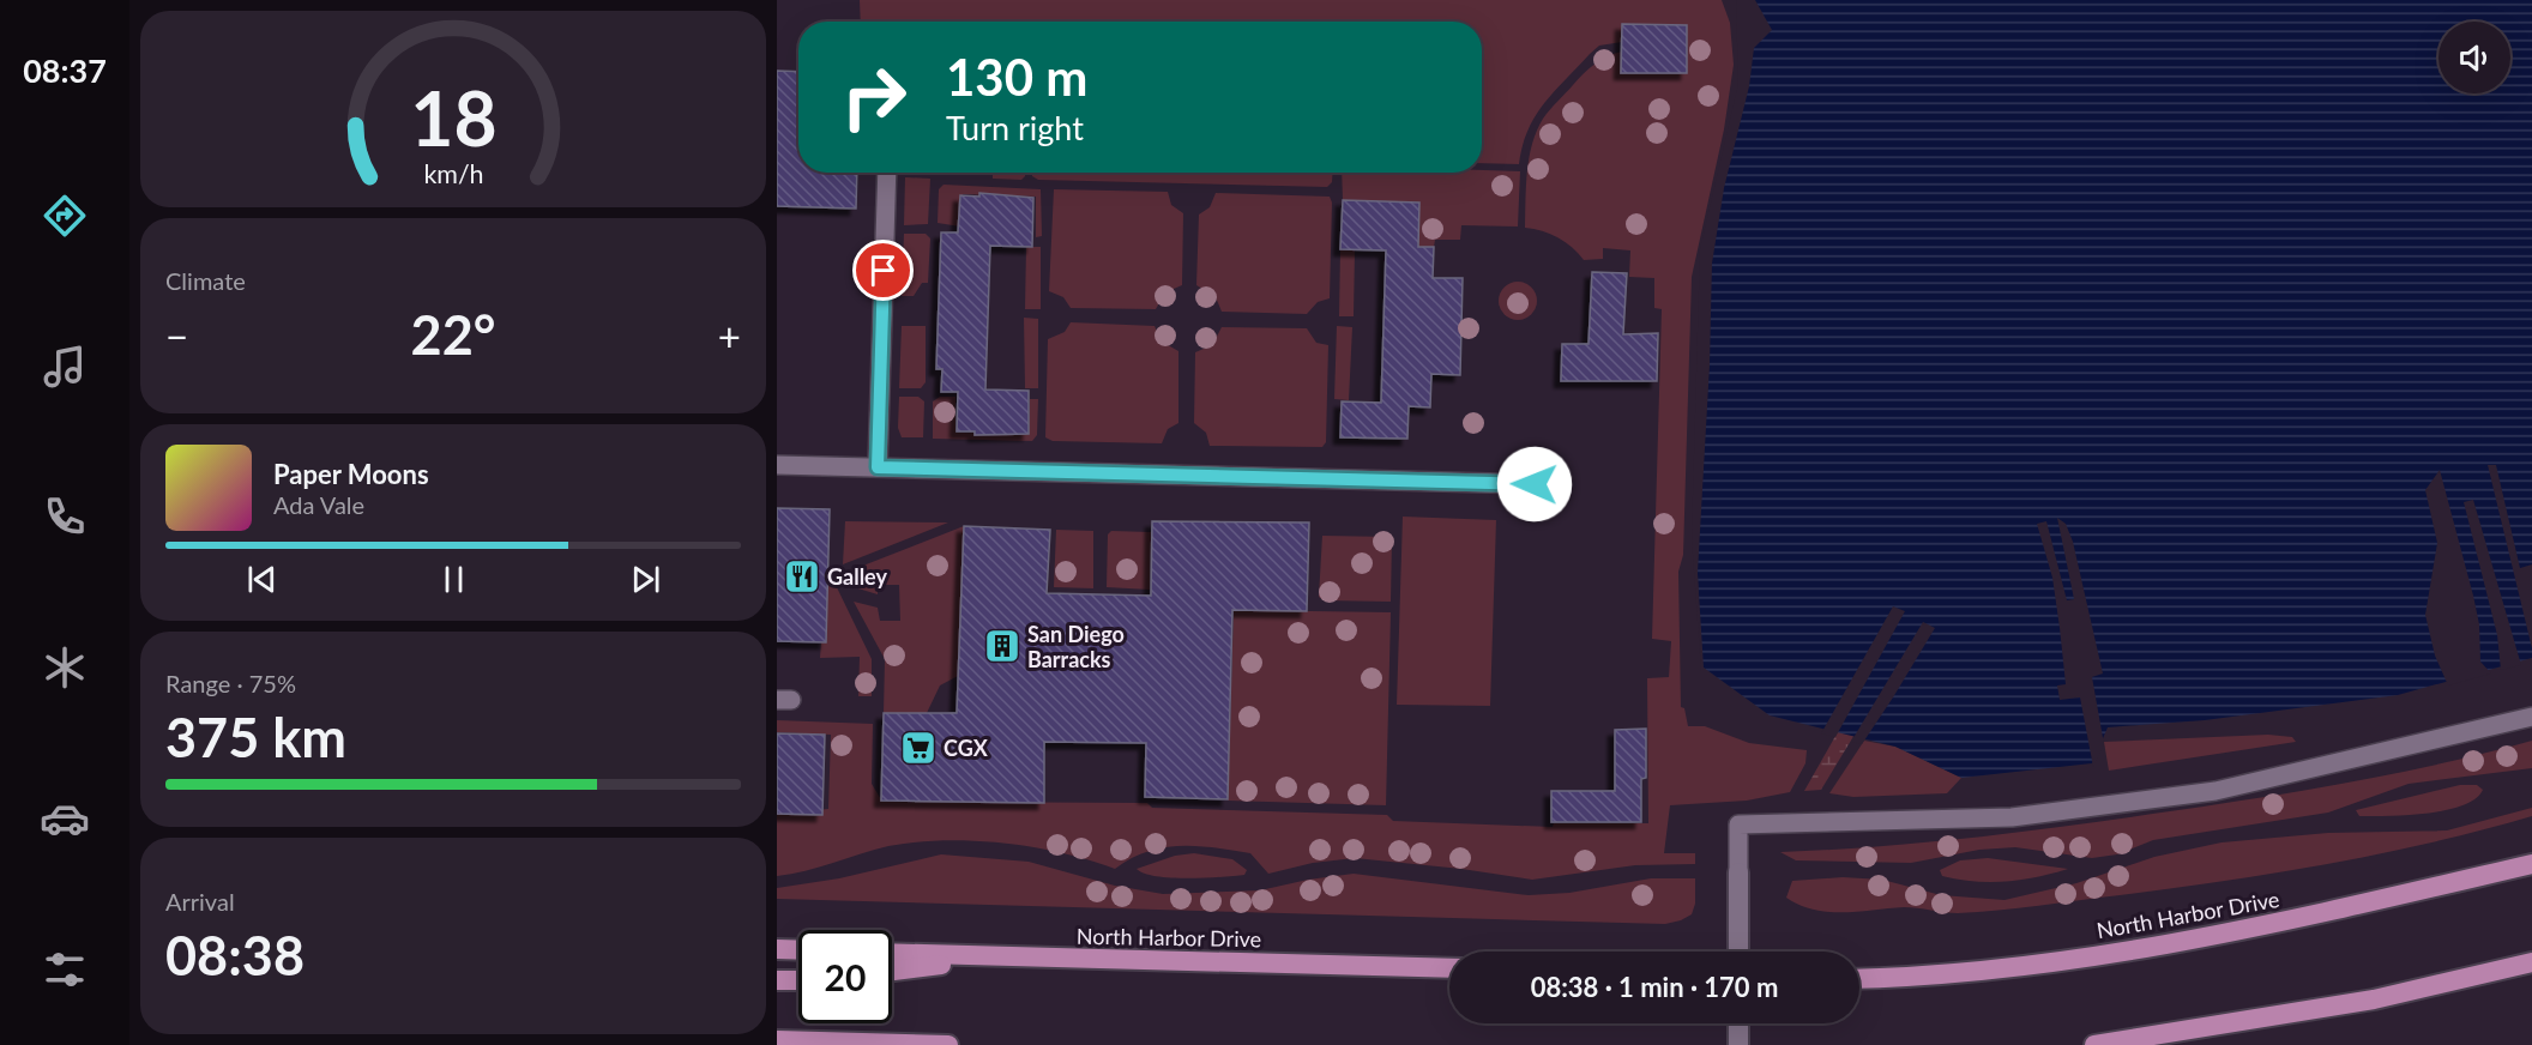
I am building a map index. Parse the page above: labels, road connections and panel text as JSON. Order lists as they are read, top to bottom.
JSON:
{
  "streets": {
    "main road": ["North Harbor Drive"]
  },
  "places": {
    "restaurant": ["Galley"],
    "building": ["San Diego Barracks"],
    "supermarket": ["CGX"]
  },
  "page": {
    "tabs": "08:37",
    "turn": ["130 m", "Turn right"],
    "tile": [
      "Climate",
      ["Range · 75%", "375 km"],
      ["Arrival", "08:38"]
    ],
    "heat": ["−", "22°", "+"],
    "song": ["Paper Moons", "Ada Vale"],
    "limit": "20",
    "trip": "08:38 · 1 min · 170 m",
    "gauge": ["18", "km/h"]
  }
}
